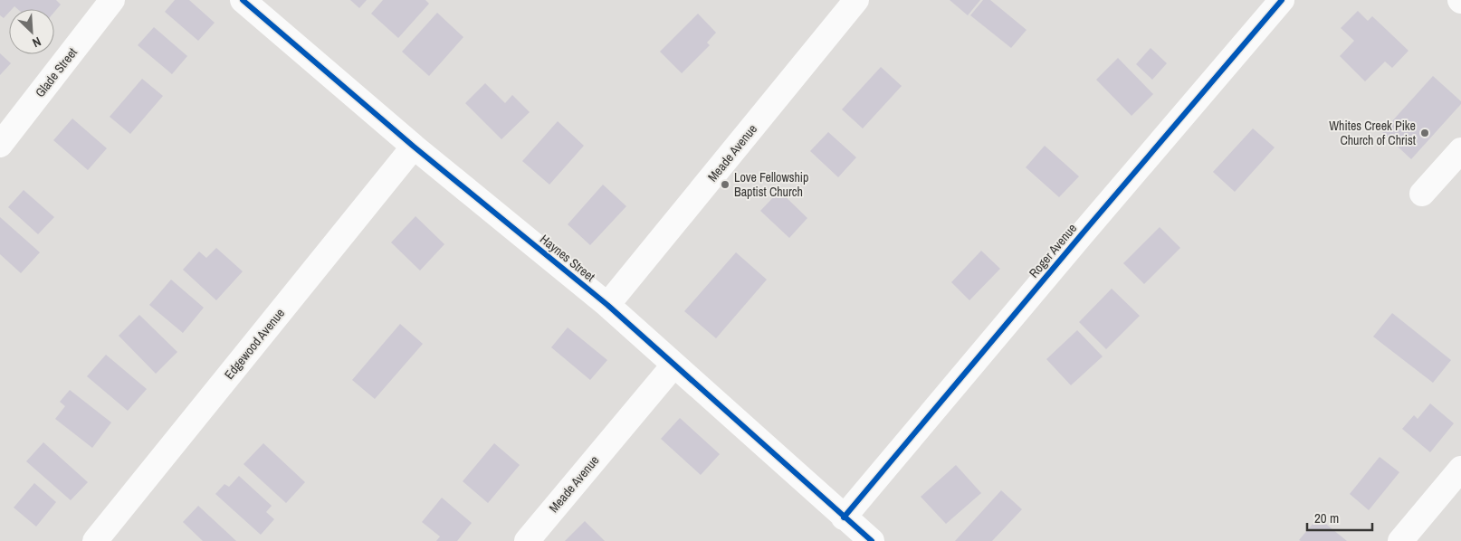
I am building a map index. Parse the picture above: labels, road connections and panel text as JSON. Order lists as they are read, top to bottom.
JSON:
{
  "streets": {
    "street": [
      "Glade Street",
      "Meade Avenue",
      "Roger Avenue",
      "Haynes Street",
      "Edgewood Avenue"
    ]
  },
  "crossings": [
    ["Meade Avenue", "Haynes Street"],
    ["Roger Avenue", "Haynes Street"],
    ["Haynes Street", "Edgewood Avenue"]
  ],
  "places": ["Whites Creek Pike Church of Christ", "Love Fellowship Baptist Church"],
  "scale_bar": "20 m",
  "north": "bottom right"
}
